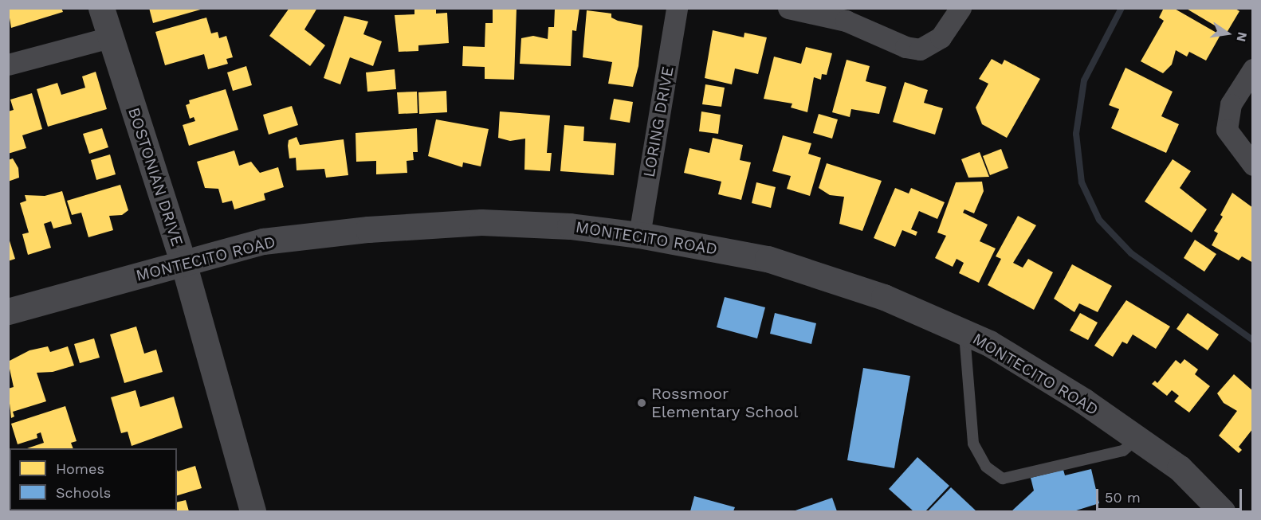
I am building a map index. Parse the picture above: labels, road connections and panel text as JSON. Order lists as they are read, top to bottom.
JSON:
{
  "streets": {
    "street": ["LORING DRIVE", "BOSTONIAN DRIVE", "MONTECITO ROAD"]
  },
  "crossings": [
    ["LORING DRIVE", "MONTECITO ROAD"],
    ["BOSTONIAN DRIVE", "MONTECITO ROAD"]
  ],
  "places": ["Rossmoor Elementary School"],
  "legend": ["Homes", "Schools"],
  "scale_bar": "50 m",
  "north": "right"
}
